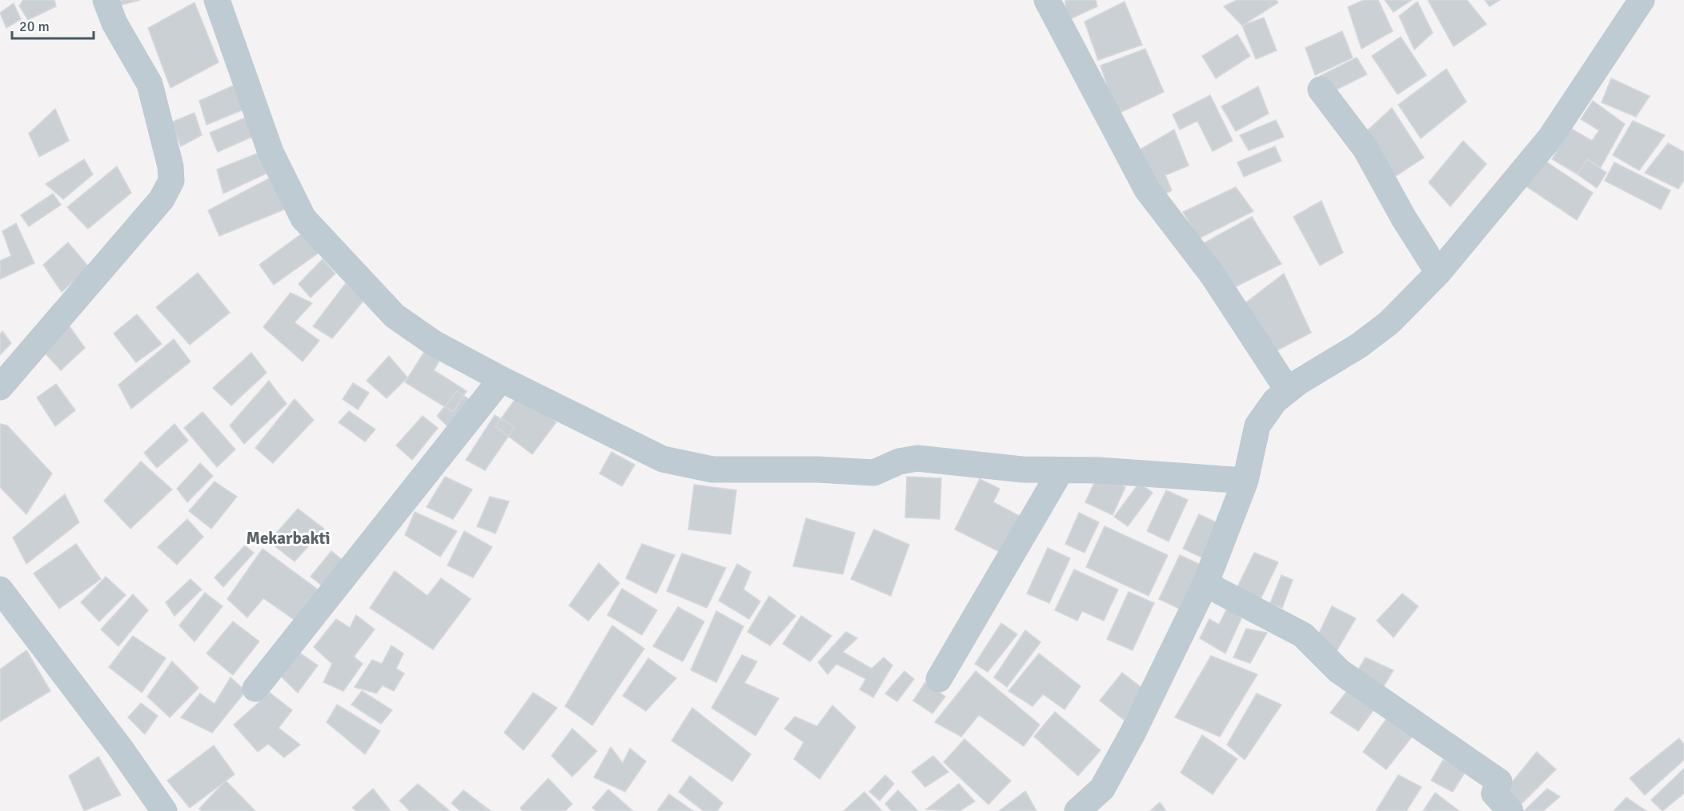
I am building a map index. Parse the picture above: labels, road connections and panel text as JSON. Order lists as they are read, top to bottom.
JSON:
{
  "districts": ["Mekarbakti"],
  "scale_bar": "20 m"
}
